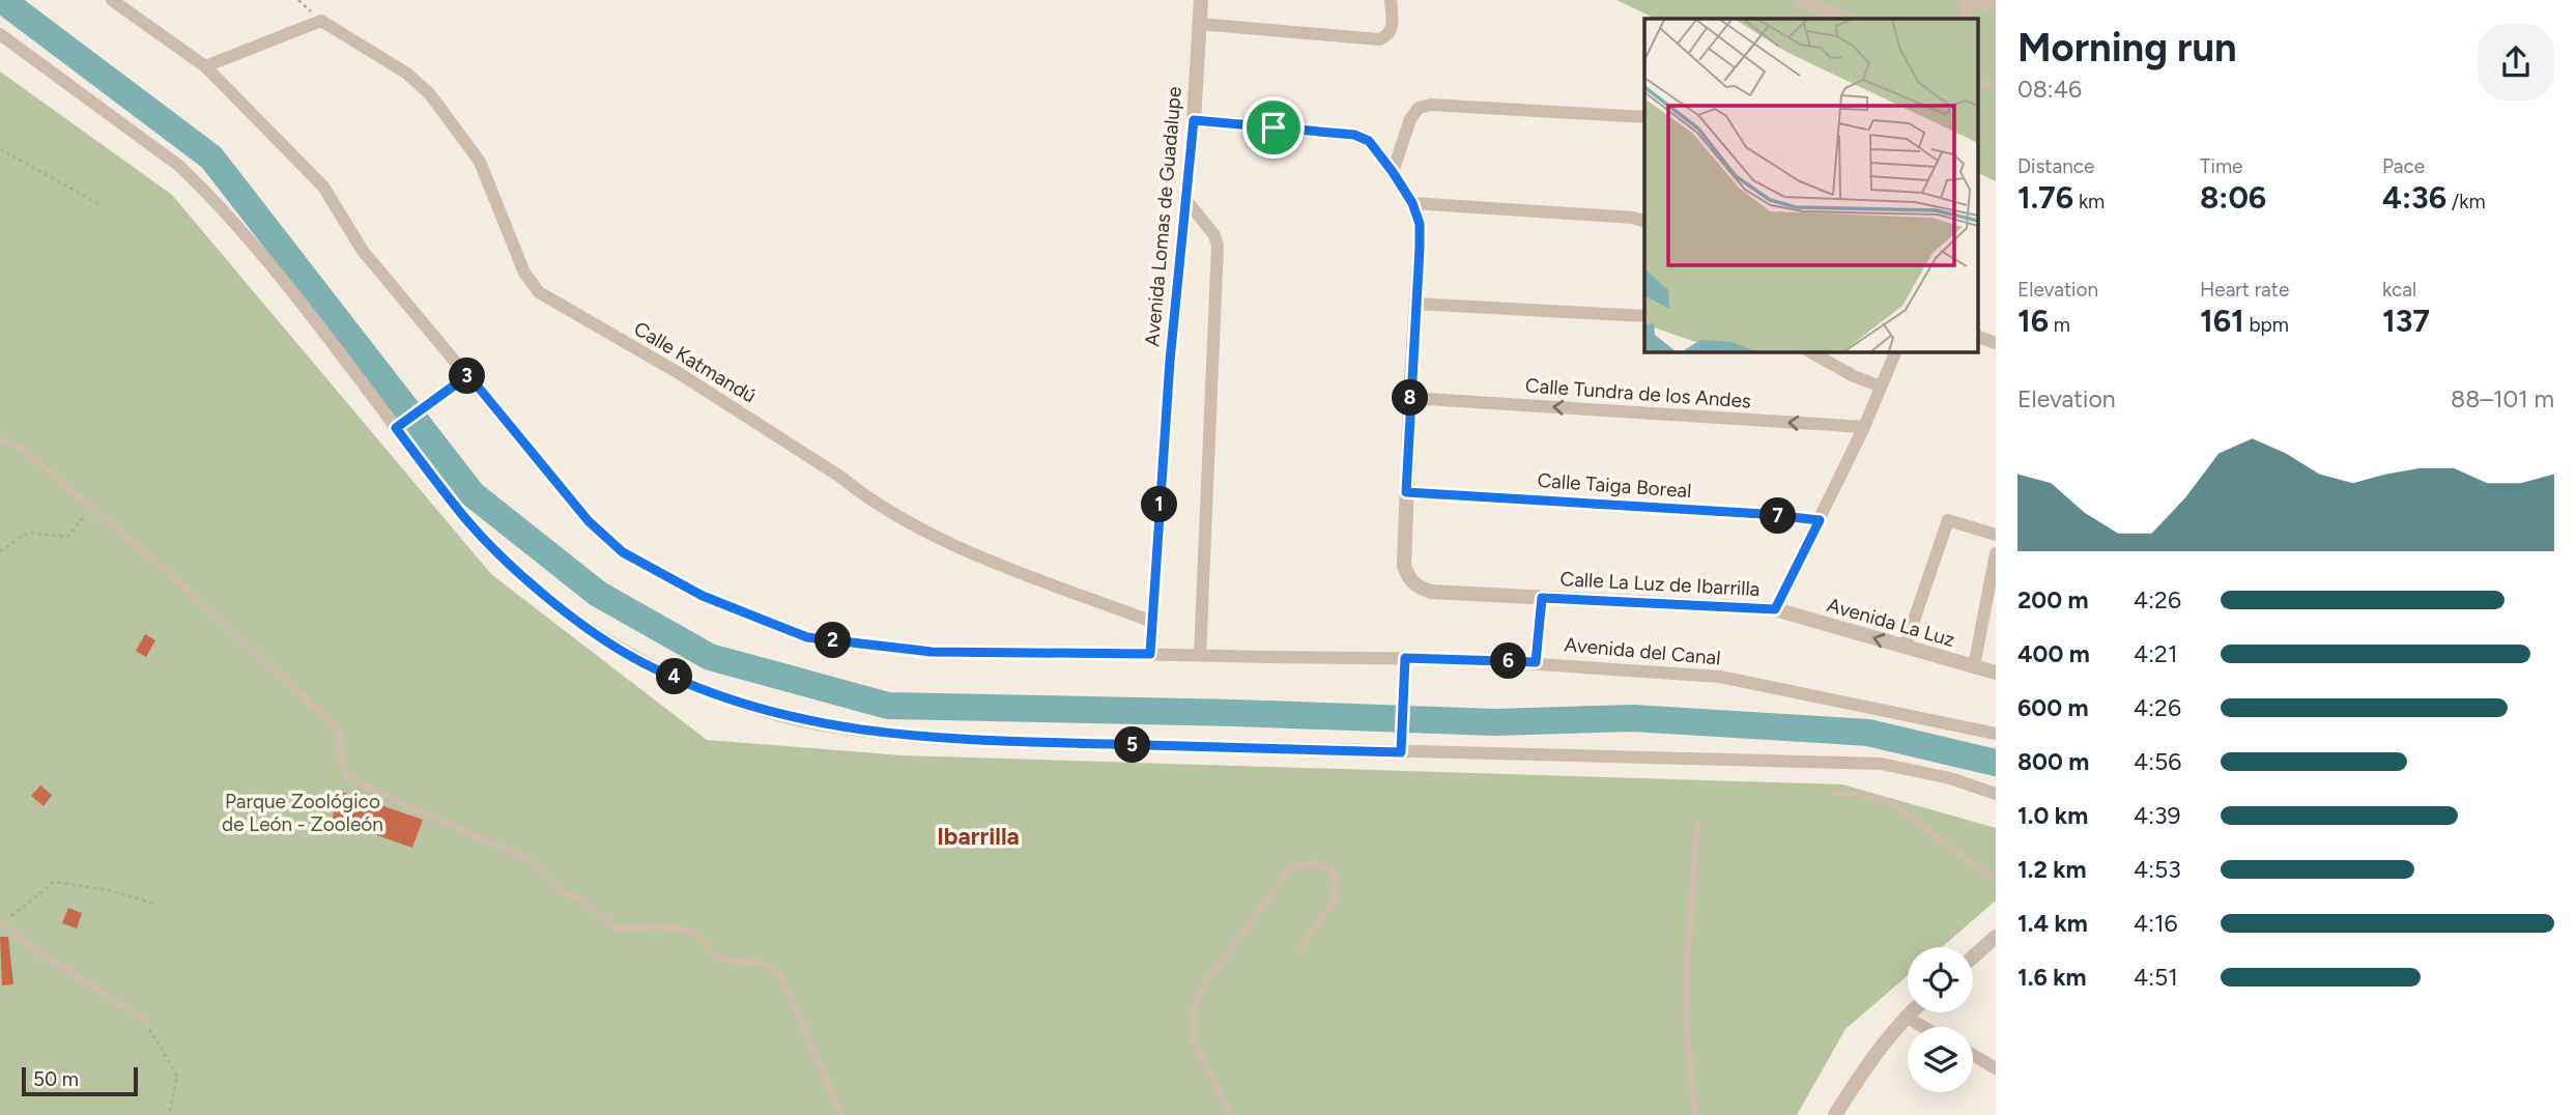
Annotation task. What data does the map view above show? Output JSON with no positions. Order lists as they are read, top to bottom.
{
  "streets": {
    "street": [
      "Avenida Lomas de Guadalupe",
      "Calle Katmandú",
      "Calle Tundra de los Andes",
      "Calle Taiga Boreal",
      "Calle La Luz de Ibarrilla",
      "Avenida La Luz",
      "Avenida del Canal"
    ]
  },
  "crossings": [
    ["Avenida Lomas de Guadalupe", "Calle Katmandú"],
    ["Avenida Lomas de Guadalupe", "Avenida del Canal"],
    ["Calle Katmandú", "Avenida del Canal"],
    ["Calle Tundra de los Andes", "Calle La Luz de Ibarrilla"],
    ["Calle Taiga Boreal", "Calle La Luz de Ibarrilla"],
    ["Calle La Luz de Ibarrilla", "Avenida La Luz"],
    ["Calle La Luz de Ibarrilla", "Avenida del Canal"]
  ],
  "one_way": ["Avenida La Luz"],
  "districts": ["Ibarrilla"],
  "parks": ["Parque Zoológico de León - Zooleón"],
  "scale_bar": "50 m",
  "page": {
    "heading": ["Morning run", "08:46"],
    "stats": [
      ["Distance", "1.76 km"],
      ["Time", "8:06"],
      ["Pace", "4:36 /km"],
      ["Elevation", "16 m"],
      ["Heart rate", "161 bpm"],
      ["kcal", "137"]
    ],
    "pins": [
      "3",
      "8",
      "1",
      "7",
      "2",
      "6",
      "4",
      "5"
    ],
    "chart": ["Elevation", "88–101 m"],
    "list": [
      {
        "name": "200 m",
        "note": "4:26"
      },
      {
        "name": "400 m",
        "note": "4:21"
      },
      {
        "name": "600 m",
        "note": "4:26"
      },
      {
        "name": "800 m",
        "note": "4:56"
      },
      {
        "name": "1.0 km",
        "note": "4:39"
      },
      {
        "name": "1.2 km",
        "note": "4:53"
      },
      {
        "name": "1.4 km",
        "note": "4:16"
      },
      {
        "name": "1.6 km",
        "note": "4:51"
      }
    ],
    "scale": "50 m"
  }
}
